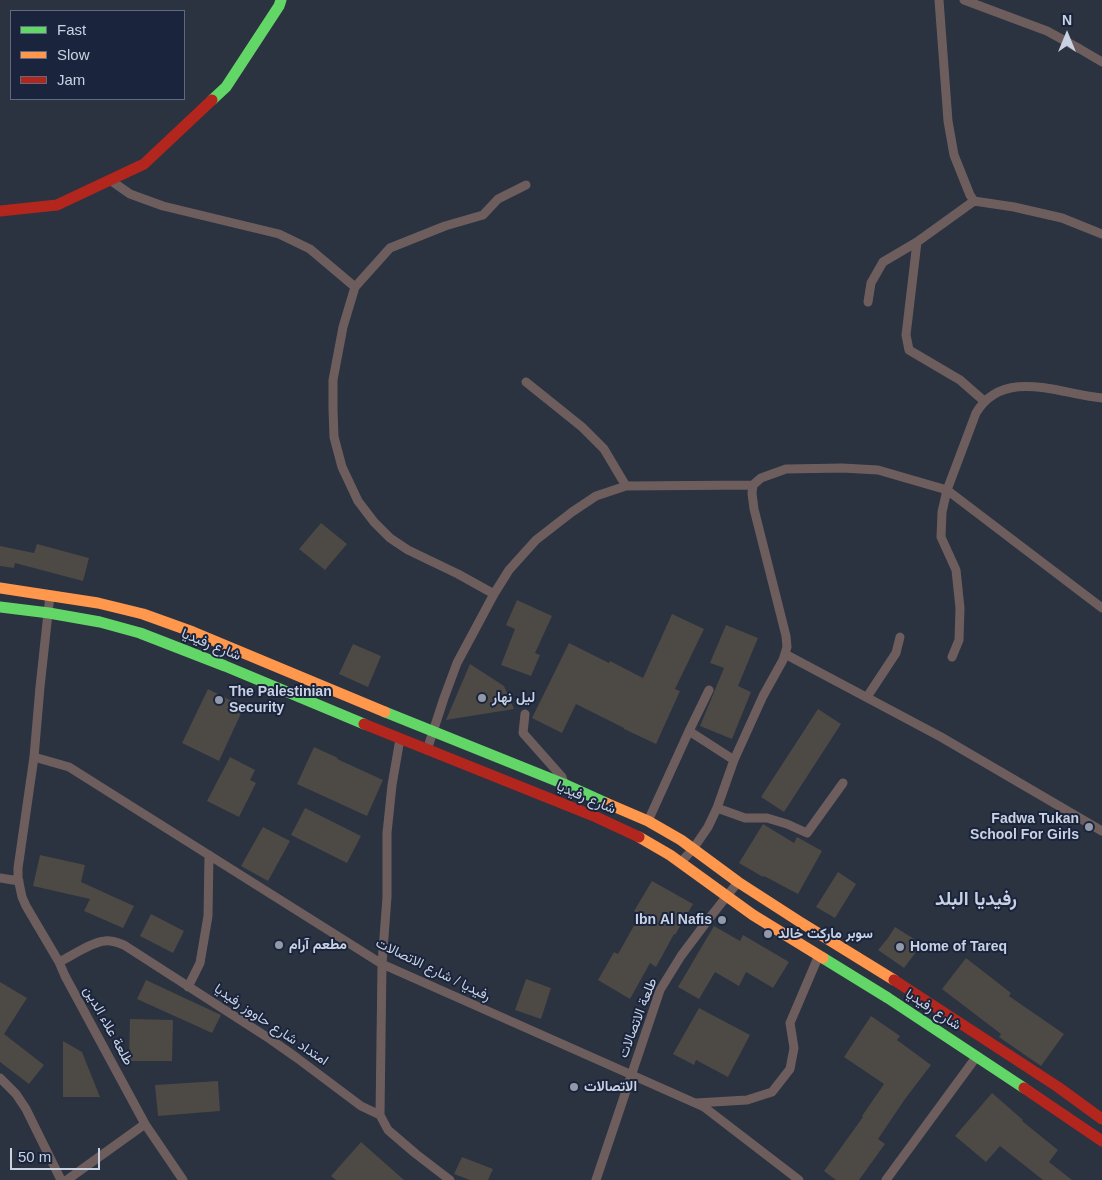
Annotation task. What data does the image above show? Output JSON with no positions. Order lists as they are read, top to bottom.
{
  "streets": {
    "main road": ["شارع رفيديا"],
    "street": [
      "رفيديا / شارع الاتصالات",
      "طلعة الاتصالات",
      "امتداد شارع حاووز رفيديا",
      "طلعة علاء الدين"
    ]
  },
  "crossings": [
    ["شارع رفيديا", "طلعة الاتصالات"],
    ["شارع رفيديا", "طلعة علاء الدين"],
    ["رفيديا / شارع الاتصالات", "طلعة الاتصالات"],
    ["رفيديا / شارع الاتصالات", "طلعة علاء الدين"],
    ["امتداد شارع حاووز رفيديا", "طلعة علاء الدين"]
  ],
  "districts": ["رفيديا البلد"],
  "places": [
    "ليل نهار",
    "The Palestinian Security",
    "Fadwa Tukan School For Girls",
    "Ibn Al Nafis",
    "سوبر مارکت خالد",
    "مطعم آرام",
    "Home of Tareq",
    "الاتصالات"
  ],
  "legend": ["Fast", "Slow", "Jam"],
  "scale_bar": "50 m",
  "north": "top"
}
